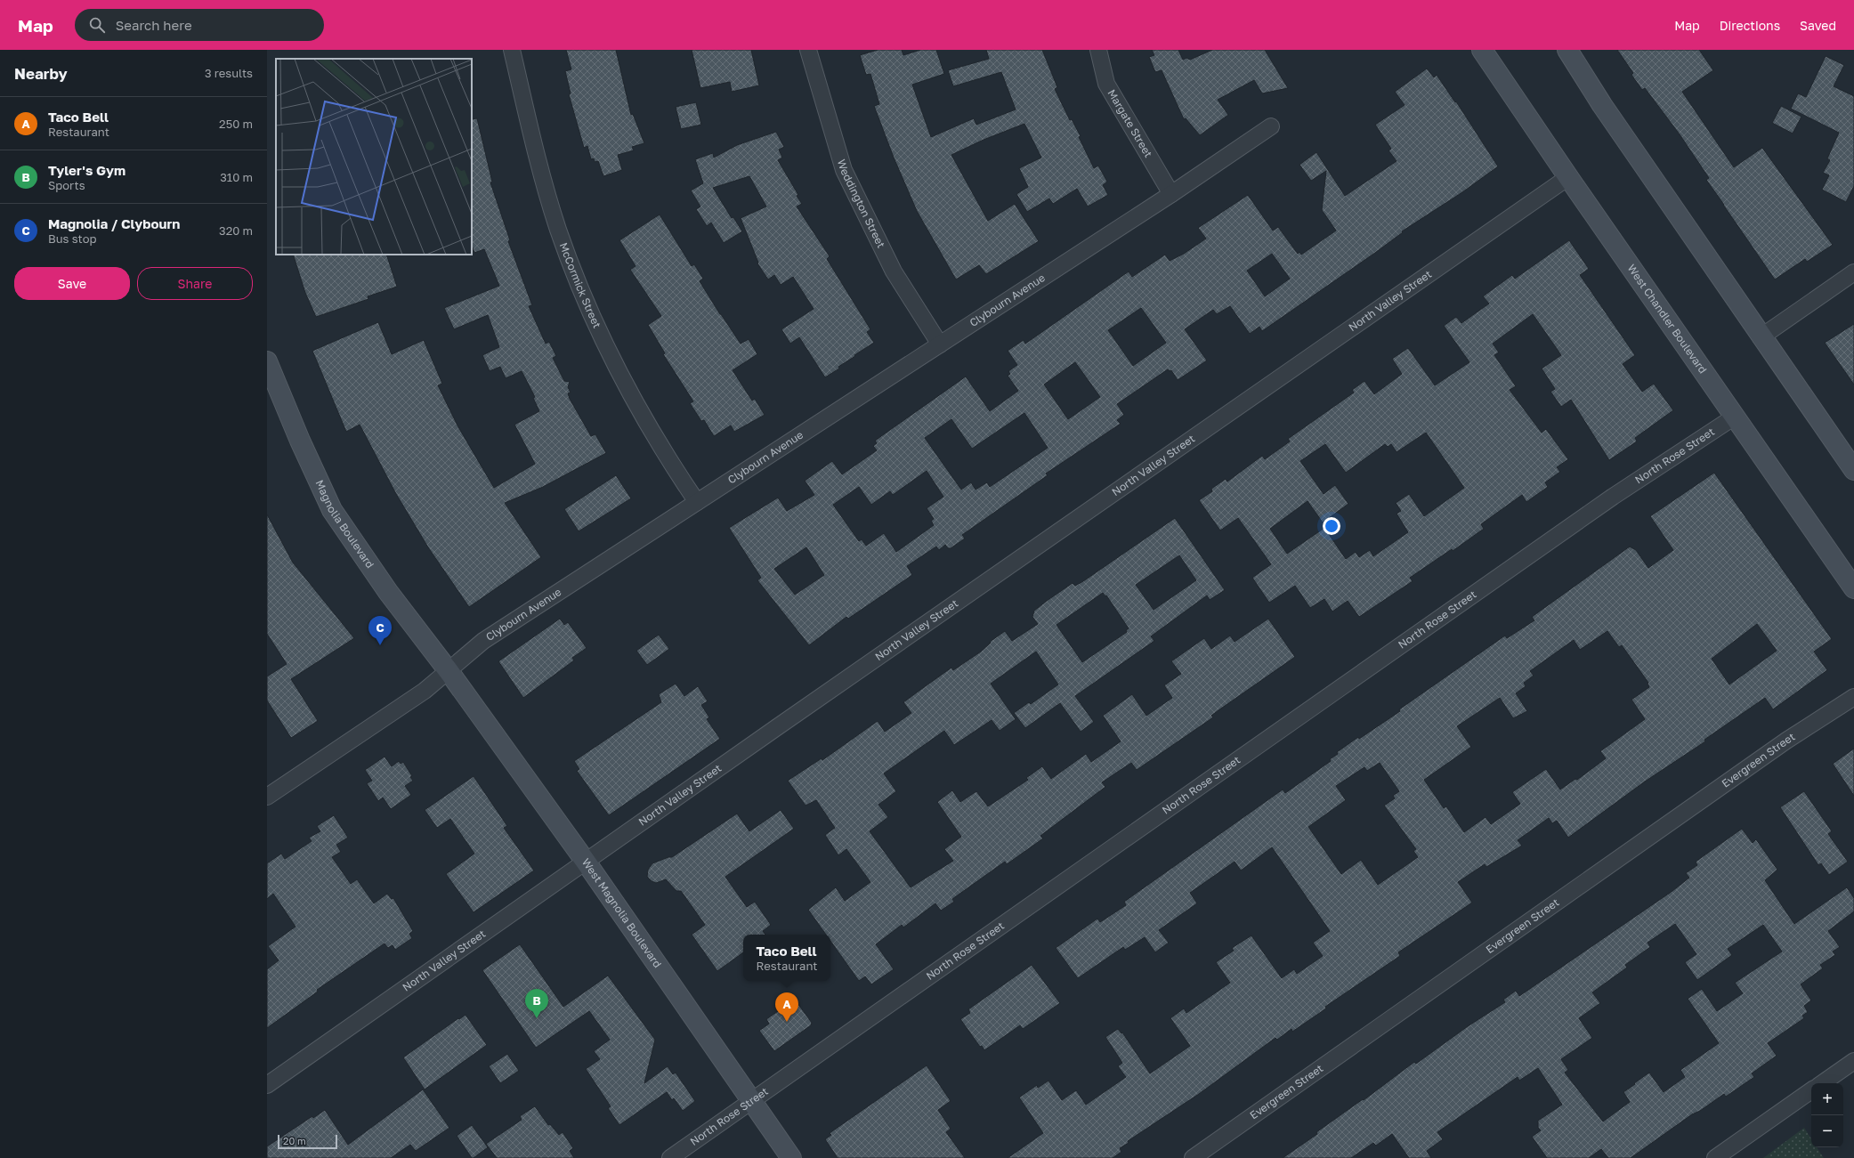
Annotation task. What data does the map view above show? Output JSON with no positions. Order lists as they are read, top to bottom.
{
  "streets": {
    "main road": ["West Chandler Boulevard", "Magnolia Boulevard", "West Magnolia Boulevard"],
    "street": [
      "Margate Street",
      "Weddington Street",
      "McCormick Street",
      "Clybourn Avenue",
      "North Valley Street",
      "North Rose Street",
      "Evergreen Street"
    ]
  },
  "crossings": [
    ["Margate Street", "Clybourn Avenue"],
    ["Weddington Street", "Clybourn Avenue"],
    ["McCormick Street", "Clybourn Avenue"],
    ["Clybourn Avenue", "Magnolia Boulevard"],
    ["Clybourn Avenue", "West Magnolia Boulevard"],
    ["North Valley Street", "West Chandler Boulevard"],
    ["North Valley Street", "West Magnolia Boulevard"],
    ["West Chandler Boulevard", "North Rose Street"],
    ["North Rose Street", "West Magnolia Boulevard"],
    ["Magnolia Boulevard", "West Magnolia Boulevard"]
  ],
  "scale_bar": "20 m",
  "page": {
    "header": "Map",
    "search": "Search here",
    "nav": ["Map", "Directions", "Saved"],
    "heading": ["Nearby", "3 results"],
    "list": [
      {
        "mark": "A",
        "name": "Taco Bell",
        "note": "Restaurant",
        "value": "250 m"
      },
      {
        "mark": "B",
        "name": "Tyler's Gym",
        "note": "Sports",
        "value": "310 m"
      },
      {
        "mark": "C",
        "name": "Magnolia / Clybourn",
        "note": "Bus stop",
        "value": "320 m"
      }
    ],
    "buttons": ["Save", "Share"],
    "pins": ["C", "B", "A"],
    "popup": ["Taco Bell", "Restaurant"],
    "map_buttons": ["+", "−"],
    "scale": "20 m"
  }
}
